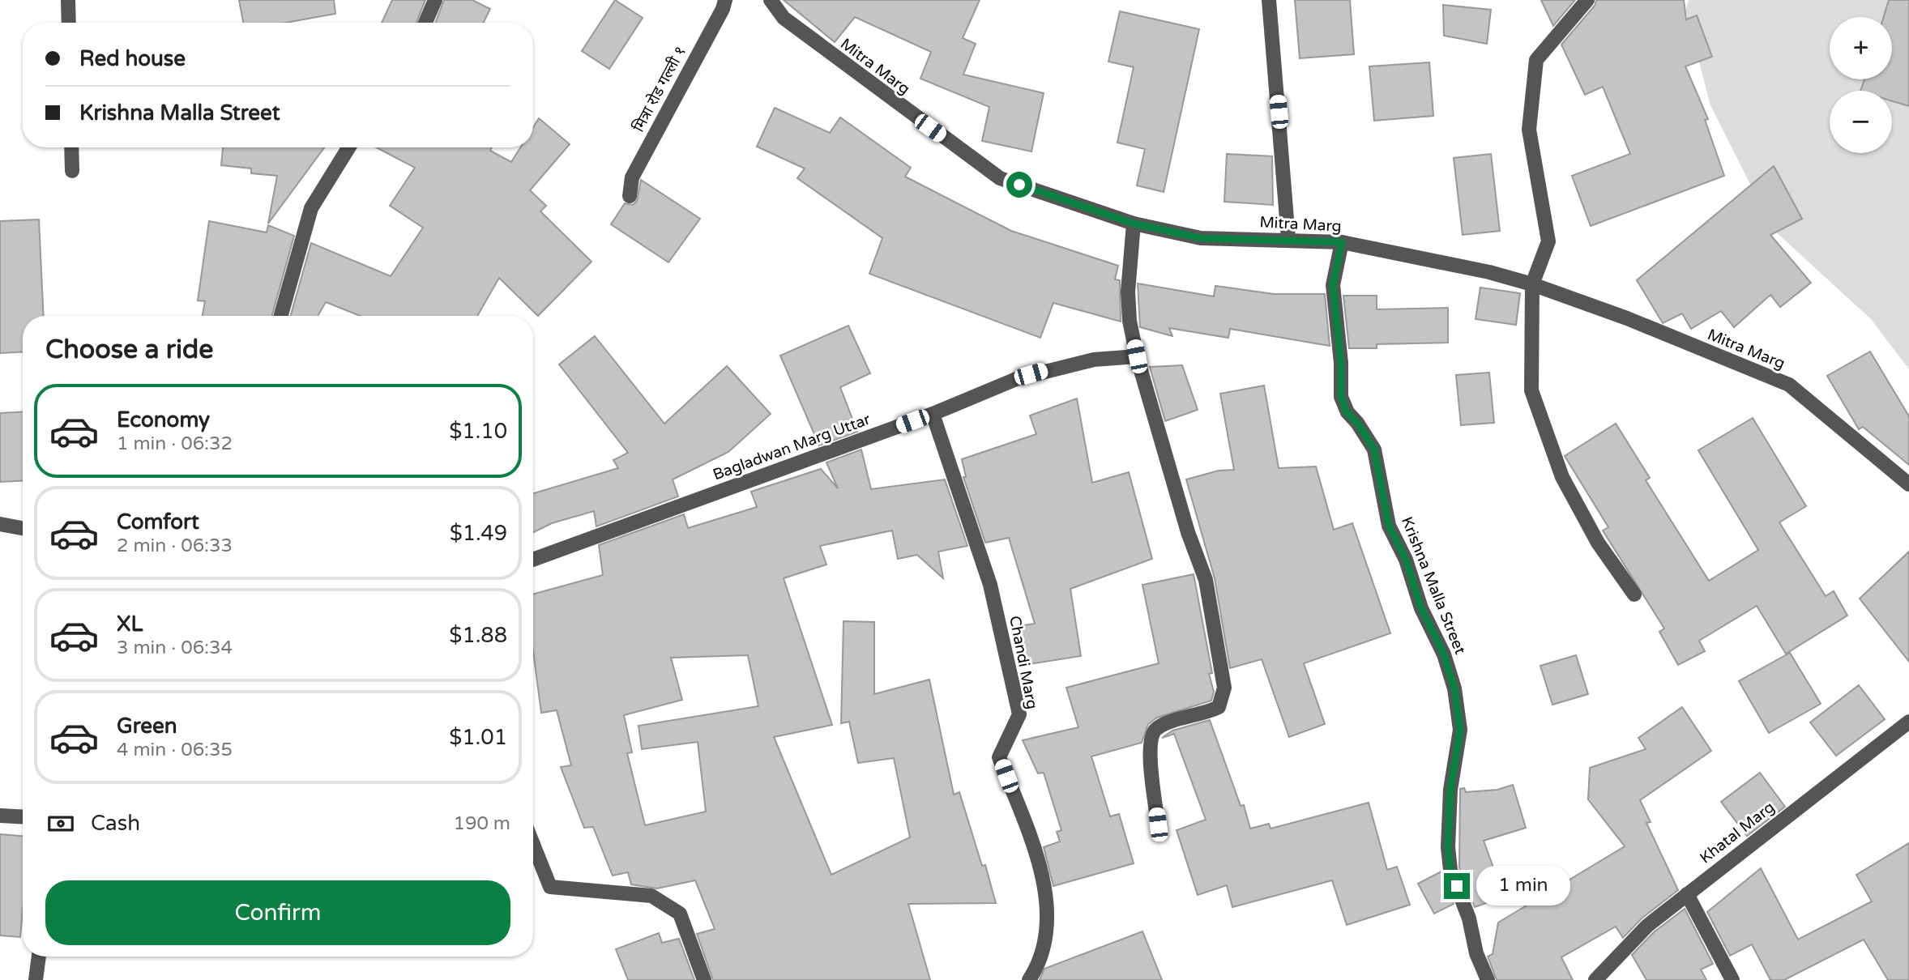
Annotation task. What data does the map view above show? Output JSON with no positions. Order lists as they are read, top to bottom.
{
  "streets": {
    "street": [
      "Mitra Marg",
      "मित्रा रोड गल्ली १",
      "Bagladwan Marg Uttar",
      "Krishna Malla Street",
      "Chandi Marg",
      "Khatal Marg"
    ]
  },
  "crossings": [
    ["Mitra Marg", "Krishna Malla Street"],
    ["Bagladwan Marg Uttar", "Chandi Marg"]
  ],
  "page": {
    "map_buttons": ["+", "−"],
    "banner": ["Red house", "Krishna Malla Street"],
    "heading": "Choose a ride",
    "list": [
      {
        "name": "Economy",
        "note": "1 min · 06:32",
        "value": "$1.10"
      },
      {
        "name": "Comfort",
        "note": "2 min · 06:33",
        "value": "$1.49"
      },
      {
        "name": "XL",
        "note": "3 min · 06:34",
        "value": "$1.88"
      },
      {
        "name": "Green",
        "note": "4 min · 06:35",
        "value": "$1.01"
      }
    ],
    "pay": ["Cash", "190 m"],
    "bubble": "1 min",
    "buttons": "Confirm"
  }
}
